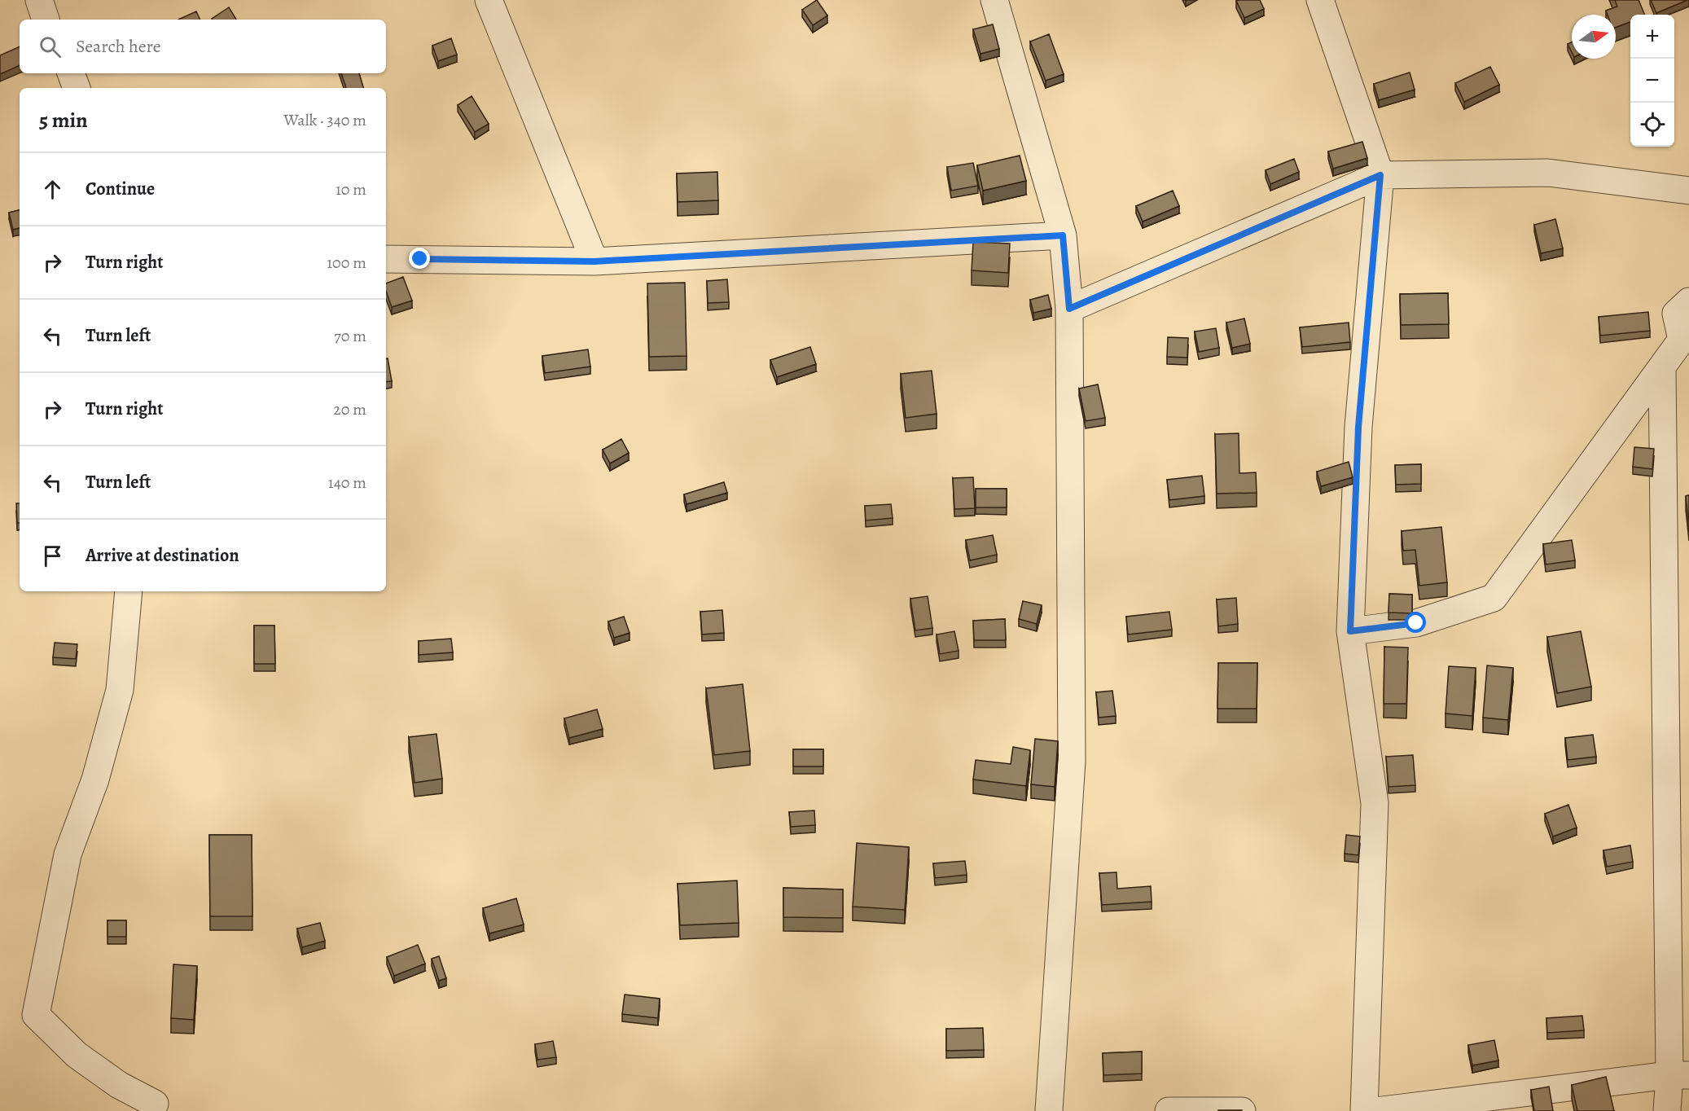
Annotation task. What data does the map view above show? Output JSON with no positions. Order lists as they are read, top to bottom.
{
  "north": "right",
  "page": {
    "map_buttons": ["+", "−"],
    "search": "Search here",
    "heading": ["5 min", "Walk · 340 m"],
    "list": [
      ["Continue", "10 m"],
      ["Turn right", "100 m"],
      ["Turn left", "70 m"],
      ["Turn right", "20 m"],
      ["Turn left", "140 m"],
      "Arrive at destination"
    ]
  }
}
